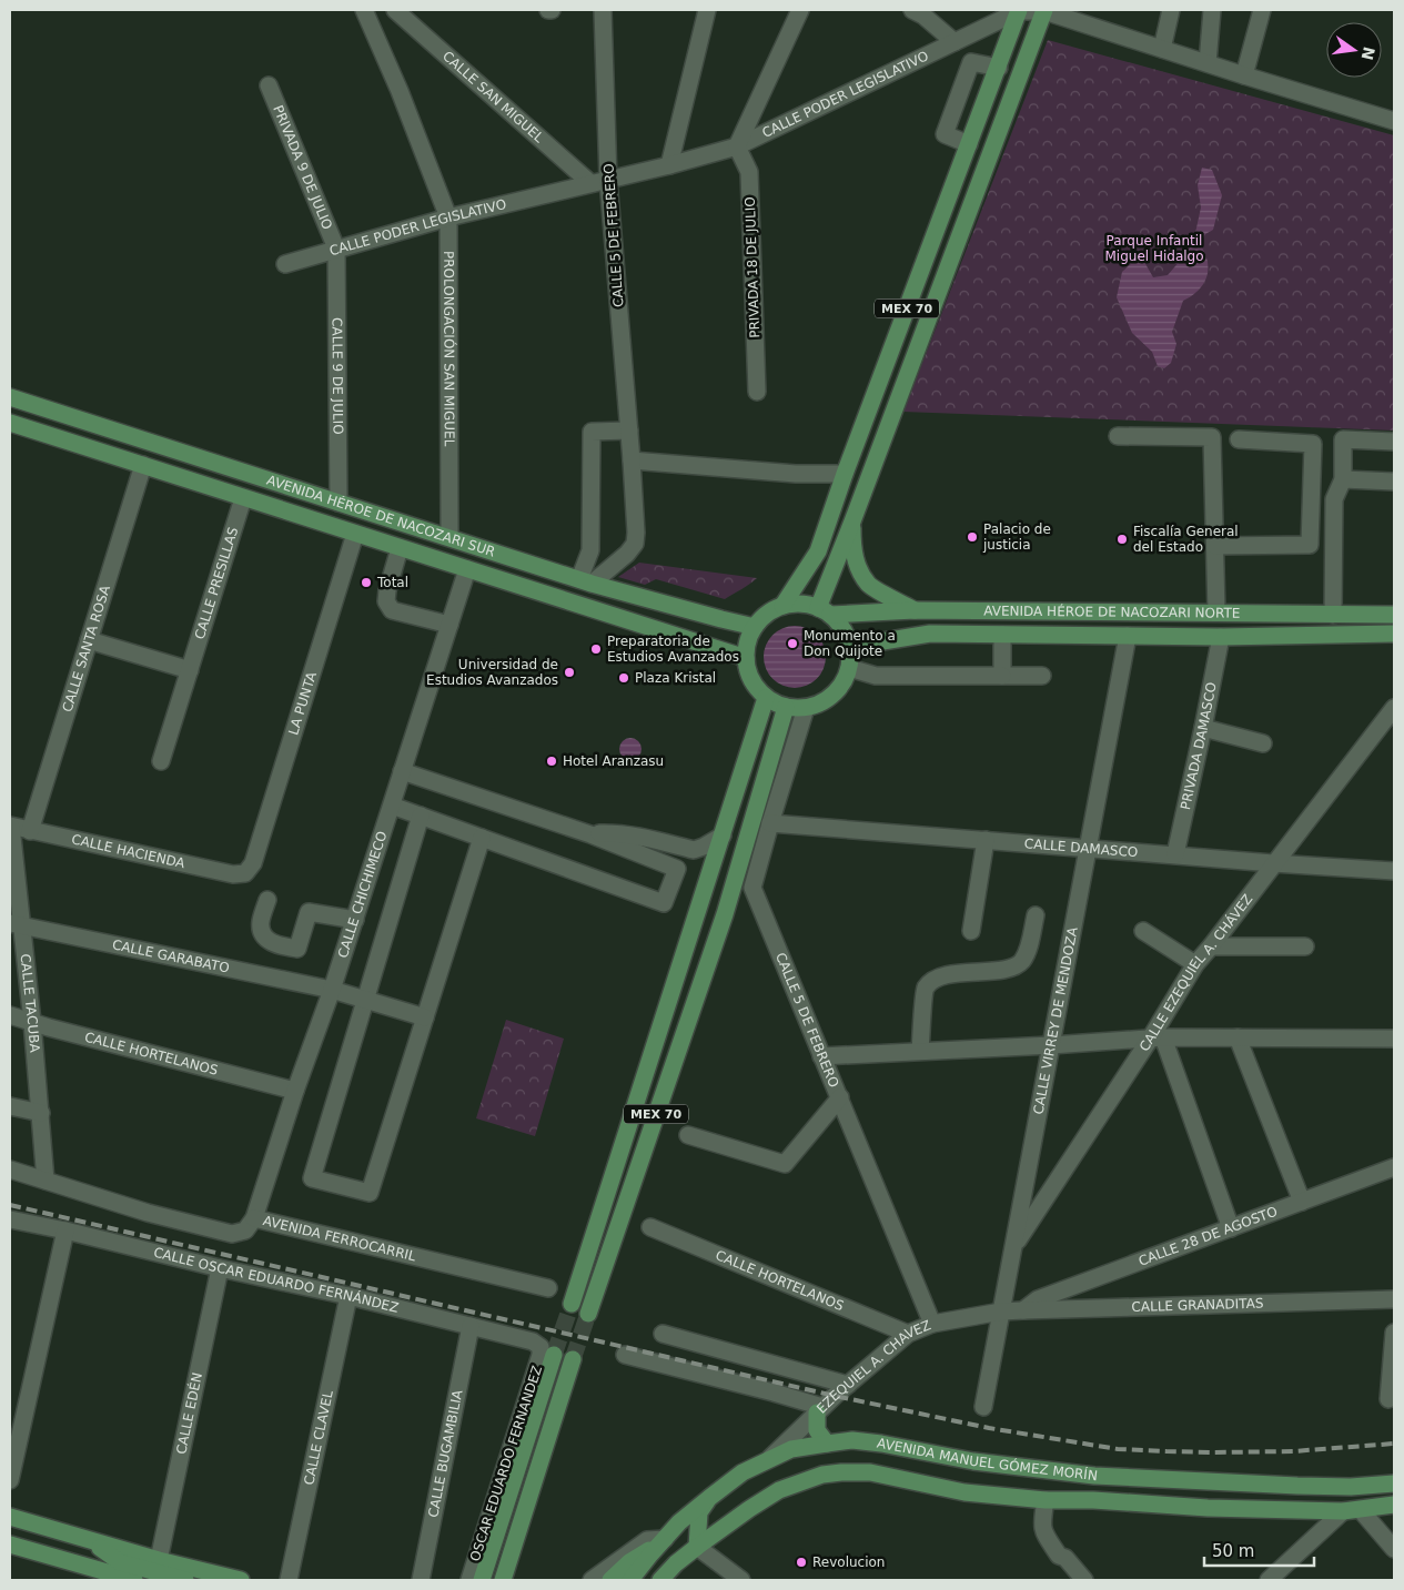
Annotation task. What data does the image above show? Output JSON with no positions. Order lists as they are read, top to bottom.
{
  "streets": {
    "main road": [
      "MEX 70",
      "AVENIDA HÉROE DE NACOZARI SUR",
      "AVENIDA HÉROE DE NACOZARI NORTE",
      "AVENIDA MANUEL GÓMEZ MORÍN"
    ],
    "street": [
      "CALLE PODER LEGISLATIVO",
      "CALLE SAN MIGUEL",
      "PRIVADA 9 DE JULIO",
      "CALLE 5 DE FEBRERO",
      "PRIVADA 18 DE JULIO",
      "PROLONGACIÓN SAN MIGUEL",
      "CALLE 9 DE JULIO",
      "CALLE PRESILLAS",
      "CALLE SANTA ROSA",
      "LA PUNTA",
      "PRIVADA DAMASCO",
      "CALLE DAMASCO",
      "CALLE HACIENDA",
      "CALLE CHICHIMECO",
      "CALLE GARABATO",
      "CALLE EZEQUIEL A. CHÁVEZ",
      "CALLE TACUBA",
      "CALLE VIRREY DE MENDOZA",
      "CALLE HORTELANOS",
      "CALLE 28 DE AGOSTO",
      "AVENIDA FERROCARRIL",
      "CALLE OSCAR EDUARDO FERNÁNDEZ",
      "CALLE GRANADITAS",
      "EZEQUIEL A. CHAVEZ",
      "CALLE EDÉN",
      "CALLE CLAVEL",
      "CALLE BUGAMBILIA",
      "OSCAR EDUARDO FERNANDEZ"
    ]
  },
  "crossings": [
    ["CALLE PODER LEGISLATIVO", "CALLE SAN MIGUEL"],
    ["CALLE PODER LEGISLATIVO", "PRIVADA 9 DE JULIO"],
    ["CALLE PODER LEGISLATIVO", "CALLE 5 DE FEBRERO"],
    ["CALLE PODER LEGISLATIVO", "PRIVADA 18 DE JULIO"],
    ["CALLE PODER LEGISLATIVO", "MEX 70"],
    ["CALLE PODER LEGISLATIVO", "PROLONGACIÓN SAN MIGUEL"],
    ["CALLE PODER LEGISLATIVO", "CALLE 9 DE JULIO"],
    ["PRIVADA 9 DE JULIO", "CALLE 9 DE JULIO"],
    ["CALLE 5 DE FEBRERO", "MEX 70"],
    ["CALLE 5 DE FEBRERO", "AVENIDA HÉROE DE NACOZARI SUR"],
    ["CALLE 5 DE FEBRERO", "AVENIDA HÉROE DE NACOZARI NORTE"],
    ["CALLE 5 DE FEBRERO", "CALLE DAMASCO"],
    ["CALLE 5 DE FEBRERO", "EZEQUIEL A. CHAVEZ"],
    ["MEX 70", "AVENIDA HÉROE DE NACOZARI SUR"],
    ["MEX 70", "AVENIDA HÉROE DE NACOZARI NORTE"],
    ["PROLONGACIÓN SAN MIGUEL", "AVENIDA HÉROE DE NACOZARI SUR"],
    ["CALLE 9 DE JULIO", "AVENIDA HÉROE DE NACOZARI SUR"],
    ["AVENIDA HÉROE DE NACOZARI SUR", "CALLE PRESILLAS"],
    ["AVENIDA HÉROE DE NACOZARI SUR", "AVENIDA HÉROE DE NACOZARI NORTE"],
    ["AVENIDA HÉROE DE NACOZARI SUR", "CALLE SANTA ROSA"],
    ["AVENIDA HÉROE DE NACOZARI SUR", "LA PUNTA"],
    ["AVENIDA HÉROE DE NACOZARI SUR", "CALLE CHICHIMECO"],
    ["AVENIDA HÉROE DE NACOZARI NORTE", "PRIVADA DAMASCO"],
    ["AVENIDA HÉROE DE NACOZARI NORTE", "CALLE VIRREY DE MENDOZA"],
    ["CALLE SANTA ROSA", "CALLE HACIENDA"],
    ["LA PUNTA", "CALLE HACIENDA"],
    ["PRIVADA DAMASCO", "CALLE DAMASCO"],
    ["CALLE DAMASCO", "CALLE EZEQUIEL A. CHÁVEZ"],
    ["CALLE DAMASCO", "CALLE VIRREY DE MENDOZA"],
    ["CALLE HACIENDA", "CALLE TACUBA"],
    ["CALLE CHICHIMECO", "CALLE GARABATO"],
    ["CALLE CHICHIMECO", "CALLE HORTELANOS"],
    ["CALLE CHICHIMECO", "AVENIDA FERROCARRIL"],
    ["CALLE GARABATO", "CALLE TACUBA"],
    ["CALLE EZEQUIEL A. CHÁVEZ", "CALLE VIRREY DE MENDOZA"],
    ["CALLE TACUBA", "CALLE HORTELANOS"],
    ["CALLE TACUBA", "AVENIDA FERROCARRIL"],
    ["CALLE VIRREY DE MENDOZA", "CALLE GRANADITAS"],
    ["CALLE VIRREY DE MENDOZA", "EZEQUIEL A. CHAVEZ"],
    ["CALLE HORTELANOS", "EZEQUIEL A. CHAVEZ"],
    ["CALLE 28 DE AGOSTO", "CALLE GRANADITAS"],
    ["CALLE OSCAR EDUARDO FERNÁNDEZ", "CALLE EDÉN"],
    ["CALLE OSCAR EDUARDO FERNÁNDEZ", "CALLE CLAVEL"],
    ["CALLE OSCAR EDUARDO FERNÁNDEZ", "CALLE BUGAMBILIA"],
    ["CALLE OSCAR EDUARDO FERNÁNDEZ", "OSCAR EDUARDO FERNANDEZ"],
    ["CALLE GRANADITAS", "EZEQUIEL A. CHAVEZ"],
    ["EZEQUIEL A. CHAVEZ", "AVENIDA MANUEL GÓMEZ MORÍN"]
  ],
  "parks": ["Parque Infantil Miguel Hidalgo"],
  "places": [
    "Palacio de justicia",
    "Fiscalía General del Estado",
    "Total",
    "Monumento a Don Quijote",
    "Preparatoria de Estudios Avanzados",
    "Universidad de Estudios Avanzados",
    "Plaza Kristal",
    "Hotel Aranzasu",
    "Revolucion"
  ],
  "scale_bar": "50 m",
  "north": "right"
}
